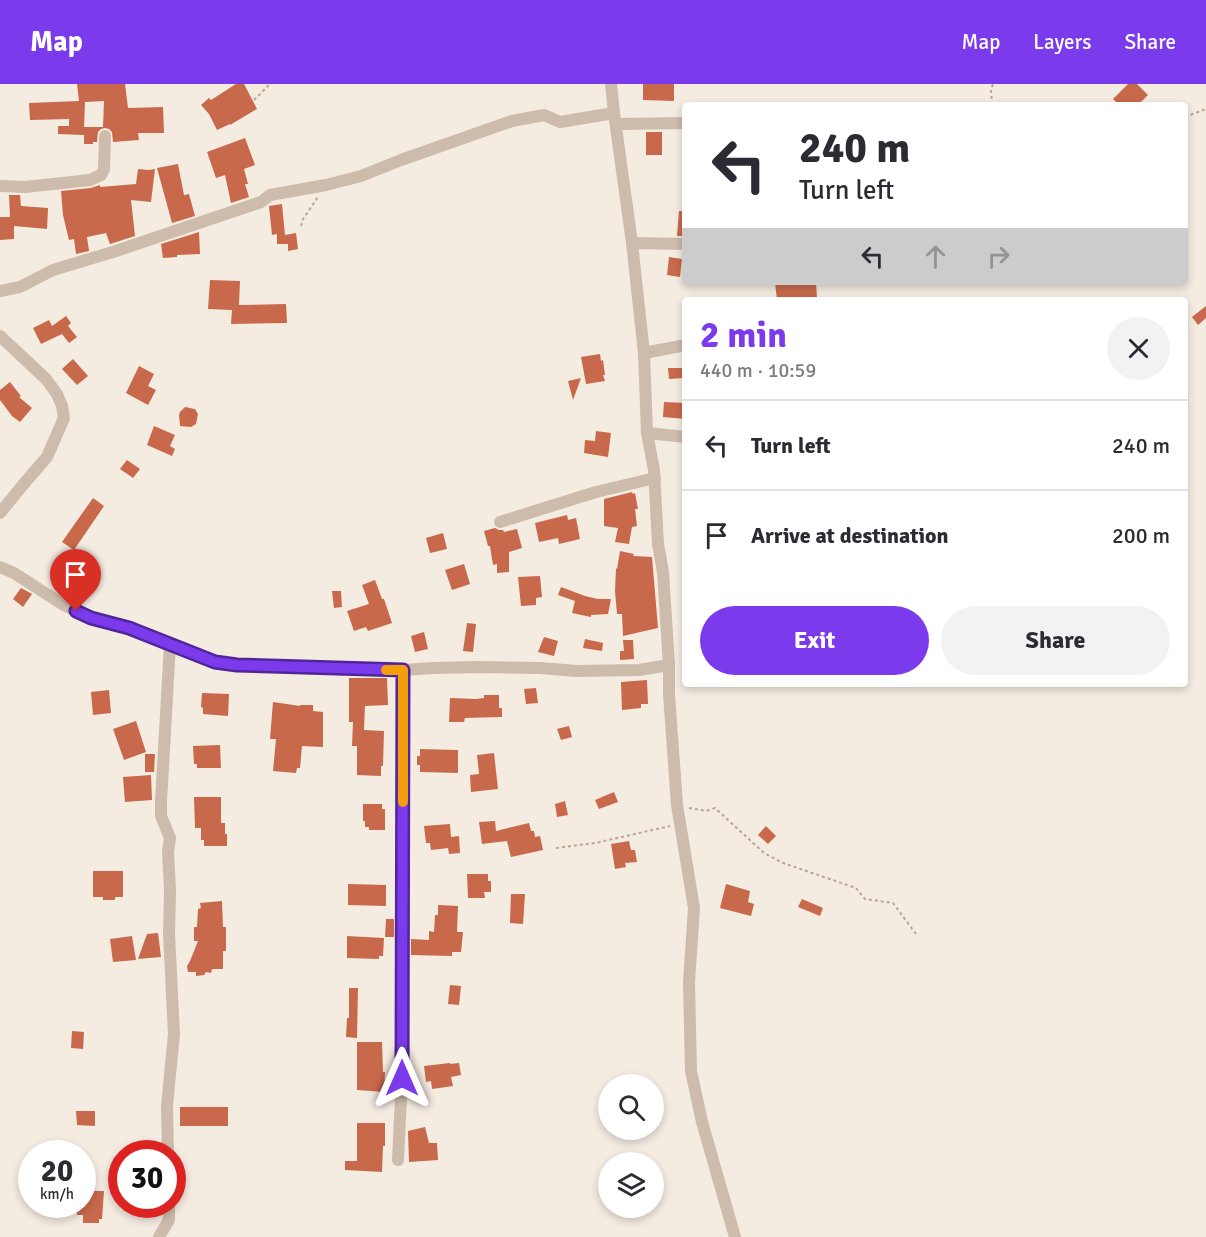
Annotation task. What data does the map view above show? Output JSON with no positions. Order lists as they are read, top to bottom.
{
  "page": {
    "header": "Map",
    "nav": ["Map", "Layers", "Share"],
    "turn": ["240 m", "Turn left"],
    "heading": ["2 min", "440 m · 10:59"],
    "list": [
      {
        "name": "Turn left",
        "value": "240 m"
      },
      {
        "name": "Arrive at destination",
        "value": "200 m"
      }
    ],
    "buttons": ["Exit", "Share"],
    "speed": "20 km/h",
    "limit": "30"
  }
}
